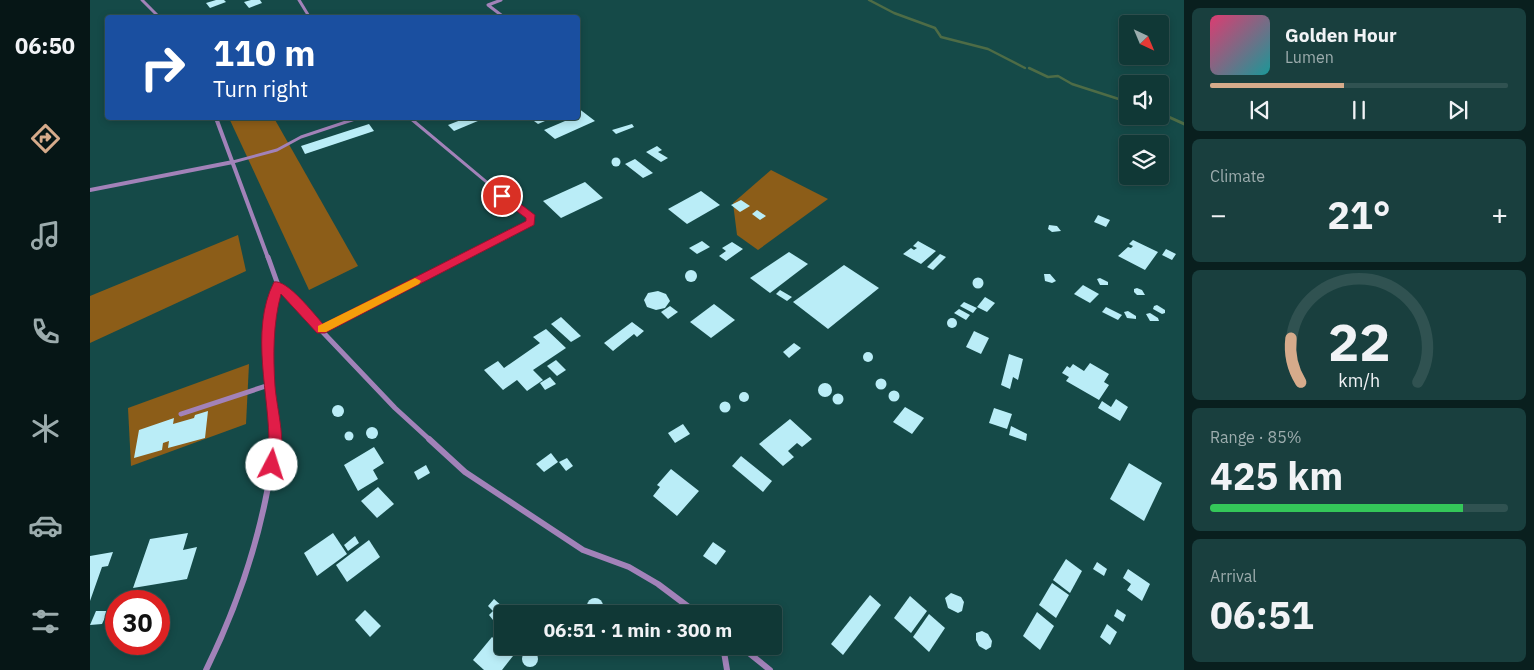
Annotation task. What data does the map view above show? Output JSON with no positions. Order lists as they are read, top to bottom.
{
  "north": "bottom right",
  "page": {
    "tabs": "06:50",
    "turn": ["110 m", "Turn right"],
    "song": ["Golden Hour", "Lumen"],
    "tile": [
      "Climate",
      ["Range · 85%", "425 km"],
      ["Arrival", "06:51"]
    ],
    "heat": ["−", "21°", "+"],
    "limit": "30",
    "trip": "06:51 · 1 min · 300 m",
    "gauge": ["22", "km/h"]
  }
}
